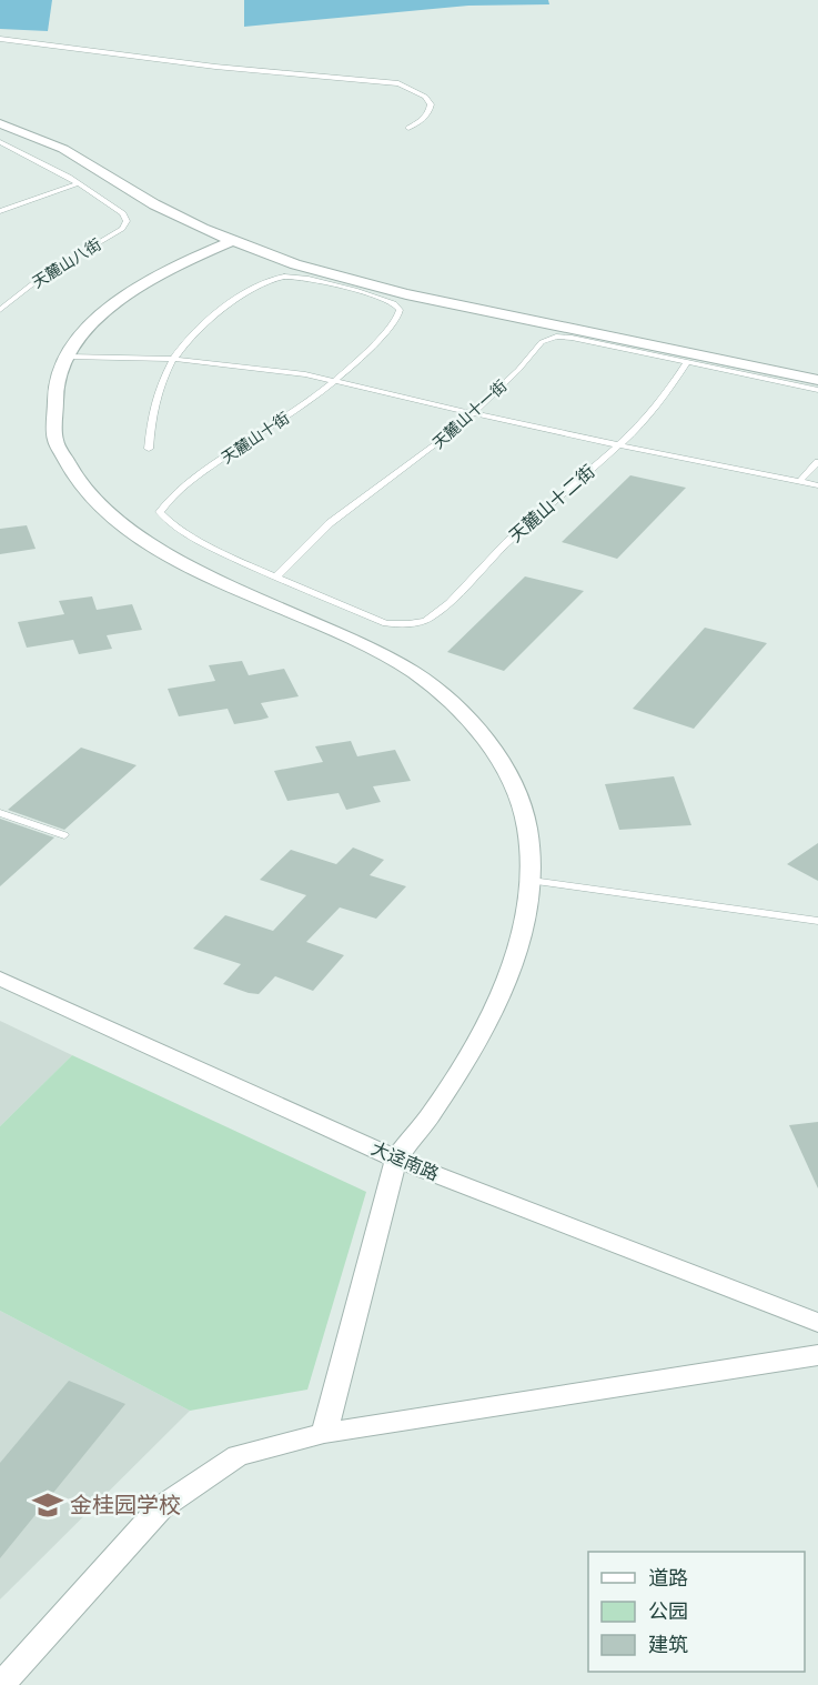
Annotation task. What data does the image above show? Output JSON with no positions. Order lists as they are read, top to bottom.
{
  "streets": {
    "street": ["大迳南路"],
    "lane": [
      "天麓山八街",
      "天麓山十一街",
      "天麓山十街",
      "天麓山十二街"
    ]
  },
  "crossings": [
    ["天麓山十一街", "天麓山十街"],
    ["天麓山十一街", "天麓山十二街"],
    ["天麓山十街", "天麓山十二街"]
  ],
  "places": {
    "school or university": ["金桂园学校"]
  },
  "legend": ["道路", "公园", "建筑"]
}
